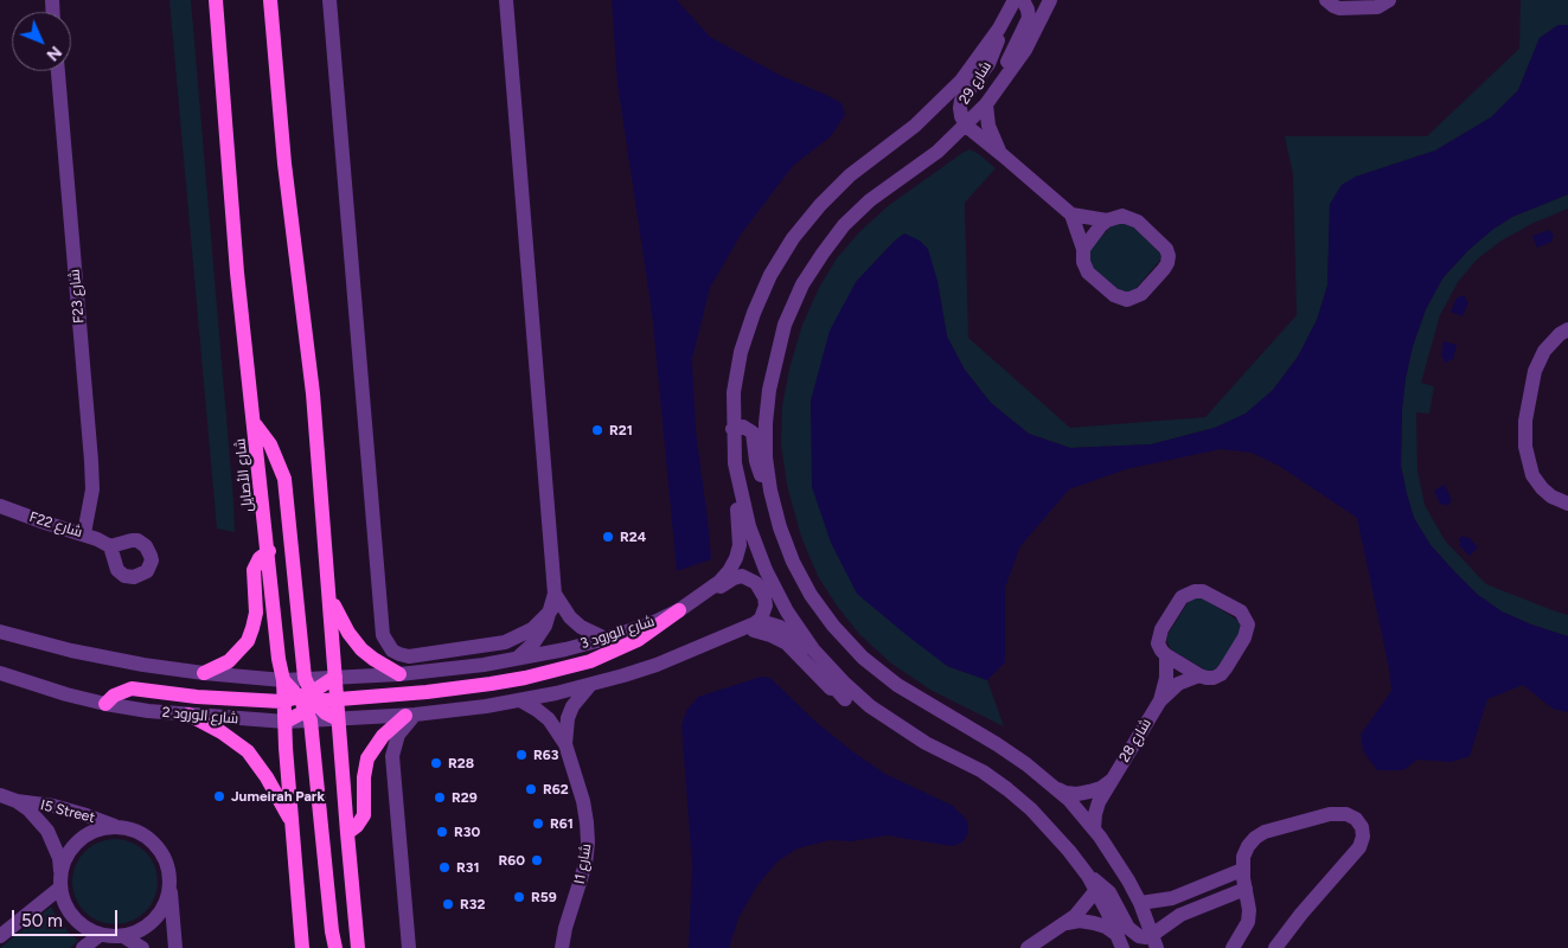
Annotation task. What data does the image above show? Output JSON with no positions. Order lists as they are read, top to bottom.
{
  "streets": {
    "main road": ["شارع الأصايل"],
    "street": [
      "شارع 29",
      "F23 شارع",
      "F22 شارع",
      "شارع الورود 3",
      "شارع الورود 2",
      "شارع 28",
      "I5 Street",
      "I1 شارع"
    ]
  },
  "crossings": [
    ["F23 شارع", "F22 شارع"],
    ["شارع الأصايل", "شارع الورود 2"]
  ],
  "places": [
    "R21",
    "R24",
    "R63",
    "R28",
    "R62",
    "Jumeirah Park",
    "R29",
    "R61",
    "R30",
    "R60",
    "R31",
    "R59",
    "R32"
  ],
  "scale_bar": "50 m",
  "north": "bottom right"
}
